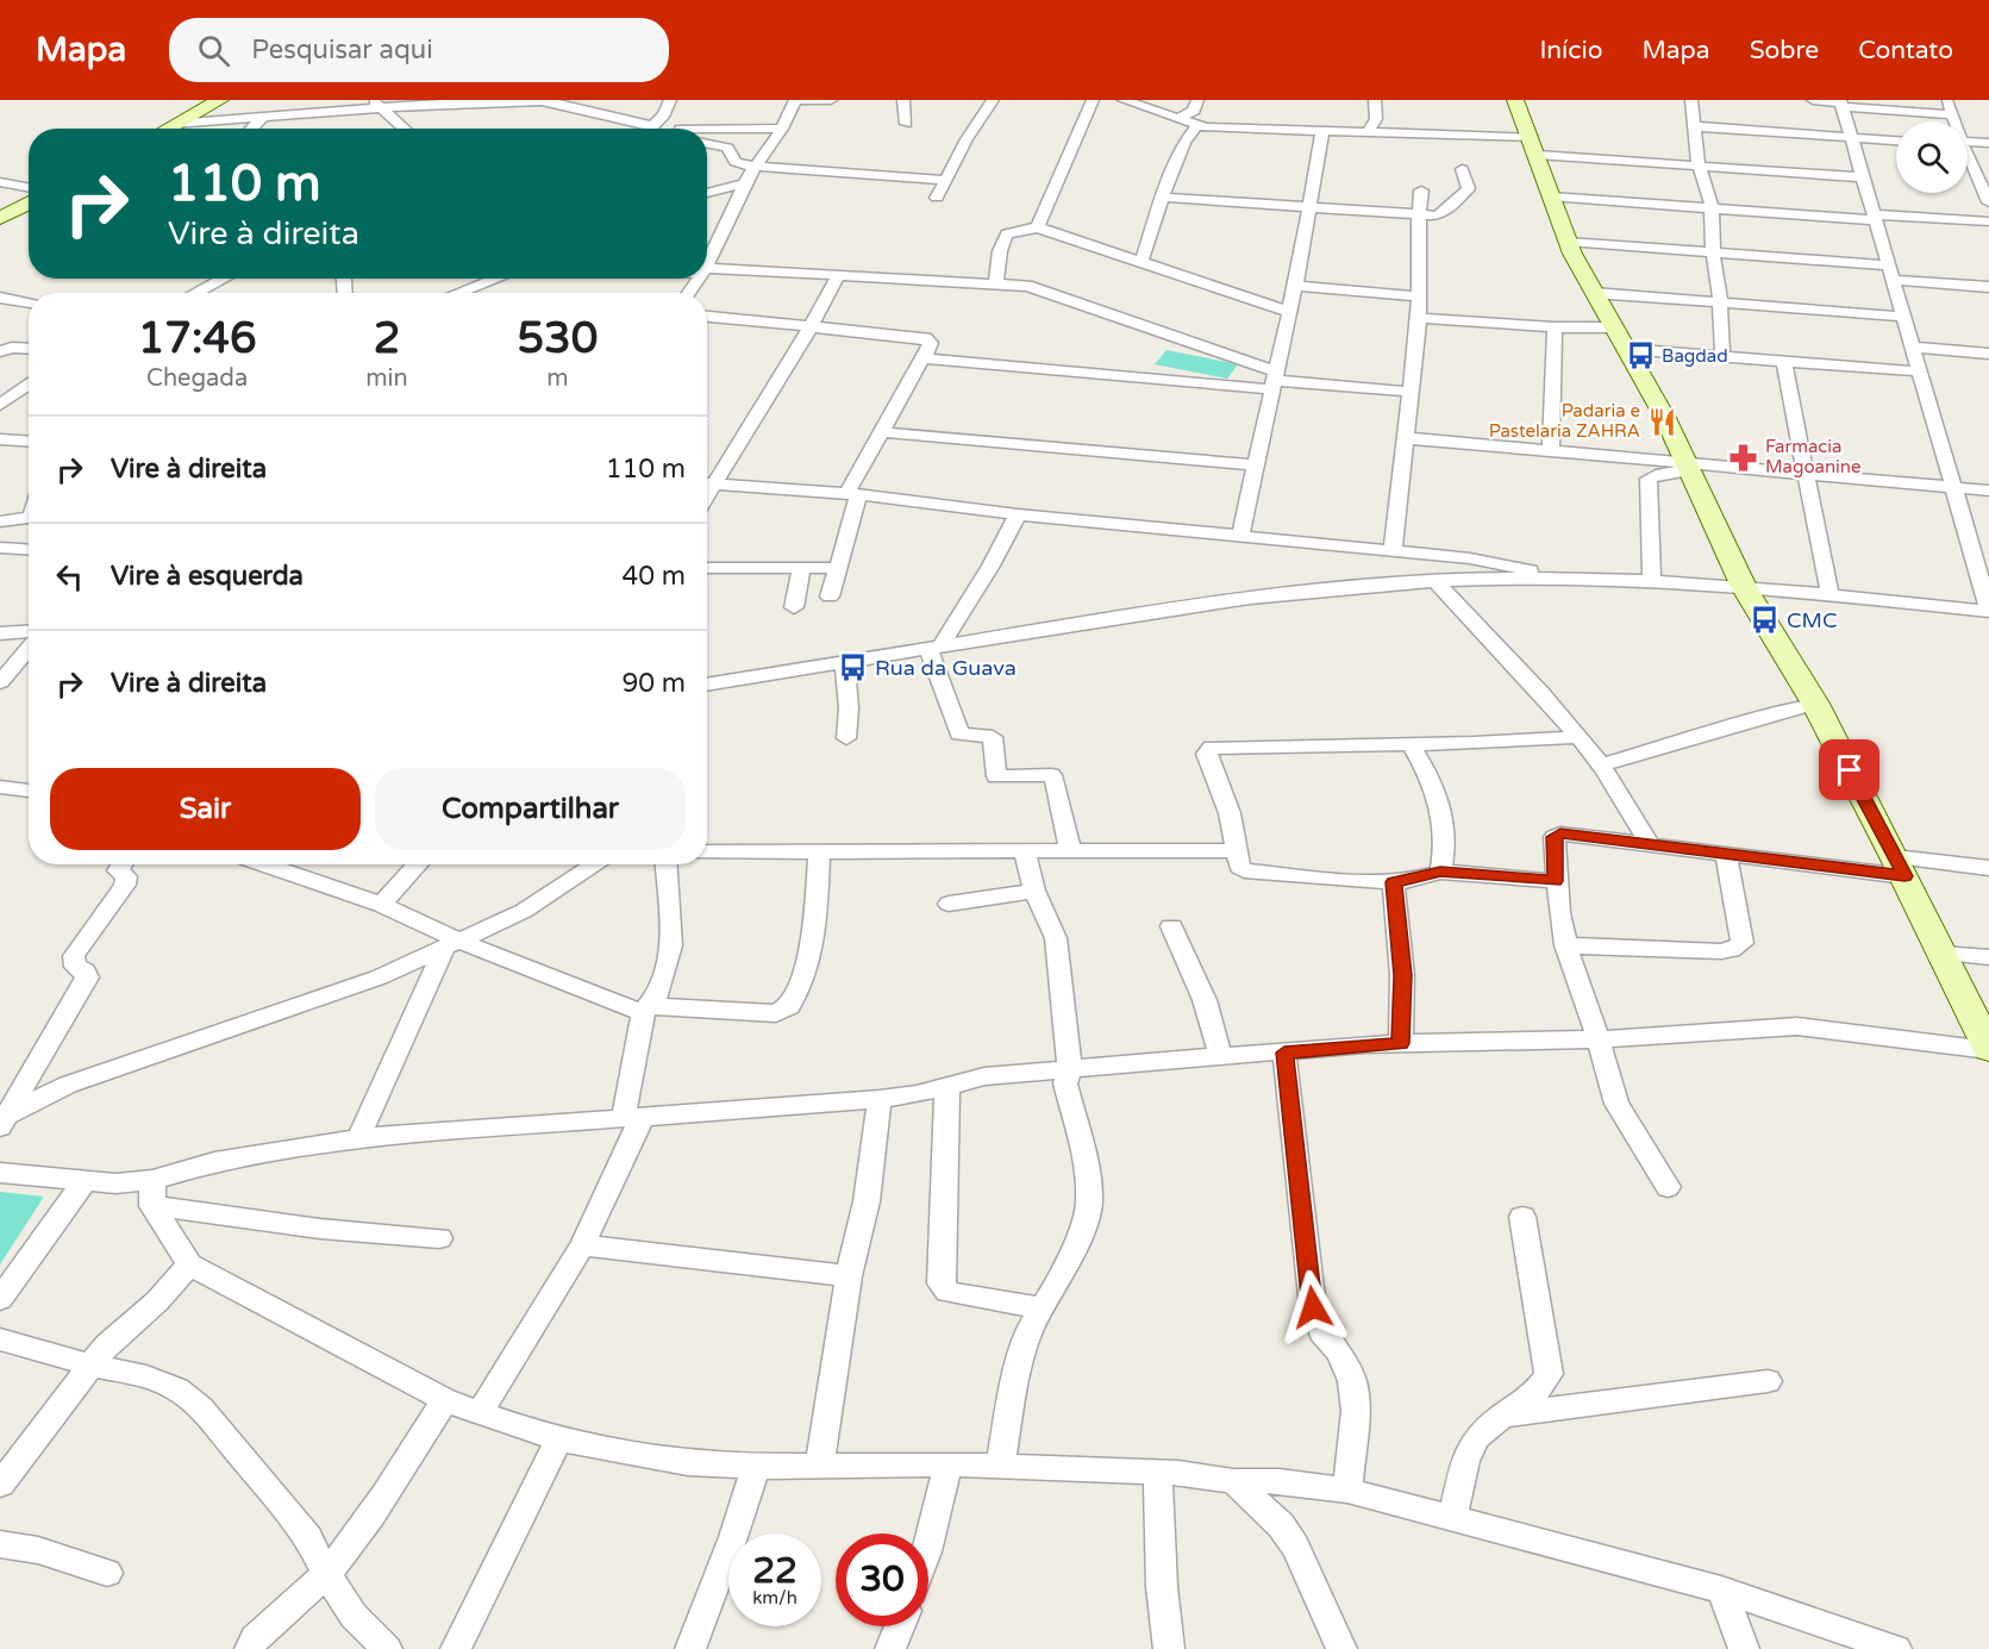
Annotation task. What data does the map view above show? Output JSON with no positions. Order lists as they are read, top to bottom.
{
  "places": {
    "bus stop": ["Bagdad", "CMC", "Rua da Guava"],
    "restaurant": ["Padaria e Pastelaria ZAHRA"],
    "pharmacy": ["Farmacia Magoanine"]
  },
  "page": {
    "header": "Mapa",
    "search": "Pesquisar aqui",
    "nav": [
      "Início",
      "Mapa",
      "Sobre",
      "Contato"
    ],
    "turn": ["110 m", "Vire à direita"],
    "eta": [
      "17:46",
      "Chegada",
      "2",
      "min",
      "530",
      "m"
    ],
    "list": [
      {
        "name": "Vire à direita",
        "value": "110 m"
      },
      {
        "name": "Vire à esquerda",
        "value": "40 m"
      },
      {
        "name": "Vire à direita",
        "value": "90 m"
      }
    ],
    "buttons": ["Sair", "Compartilhar"],
    "speed": "22 km/h",
    "limit": "30"
  }
}
